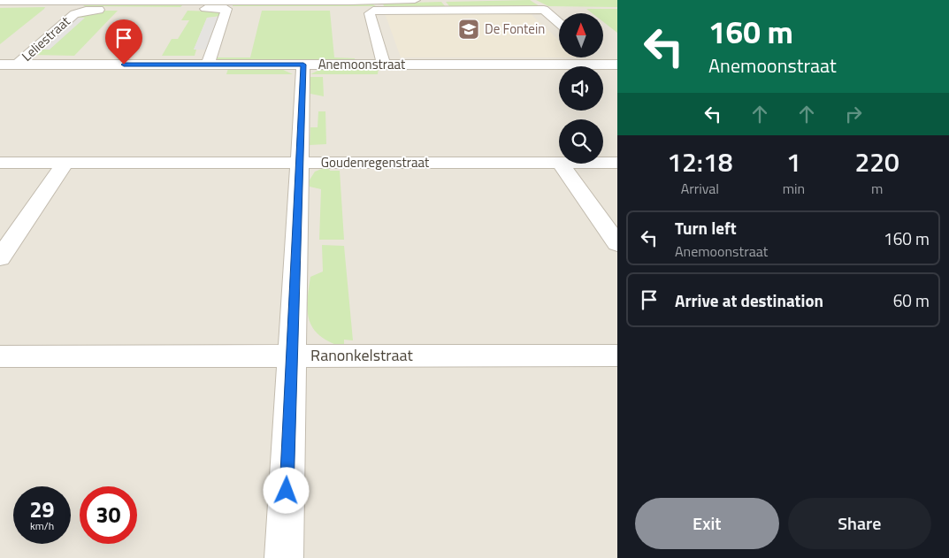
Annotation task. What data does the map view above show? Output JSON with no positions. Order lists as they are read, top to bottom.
{
  "streets": {
    "street": [
      "Leliestraat",
      "Anemoonstraat",
      "Goudenregenstraat",
      "Ranonkelstraat"
    ]
  },
  "crossings": [
    ["Leliestraat", "Anemoonstraat"]
  ],
  "places": {
    "school or university": ["De Fontein"]
  },
  "north": "top",
  "page": {
    "turn": ["160 m", "Anemoonstraat"],
    "eta": [
      "12:18",
      "Arrival",
      "1",
      "min",
      "220",
      "m"
    ],
    "list": [
      {
        "name": "Turn left",
        "note": "Anemoonstraat",
        "value": "160 m"
      },
      {
        "name": "Arrive at destination",
        "value": "60 m"
      }
    ],
    "speed": "29 km/h",
    "limit": "30",
    "buttons": ["Exit", "Share"]
  }
}
